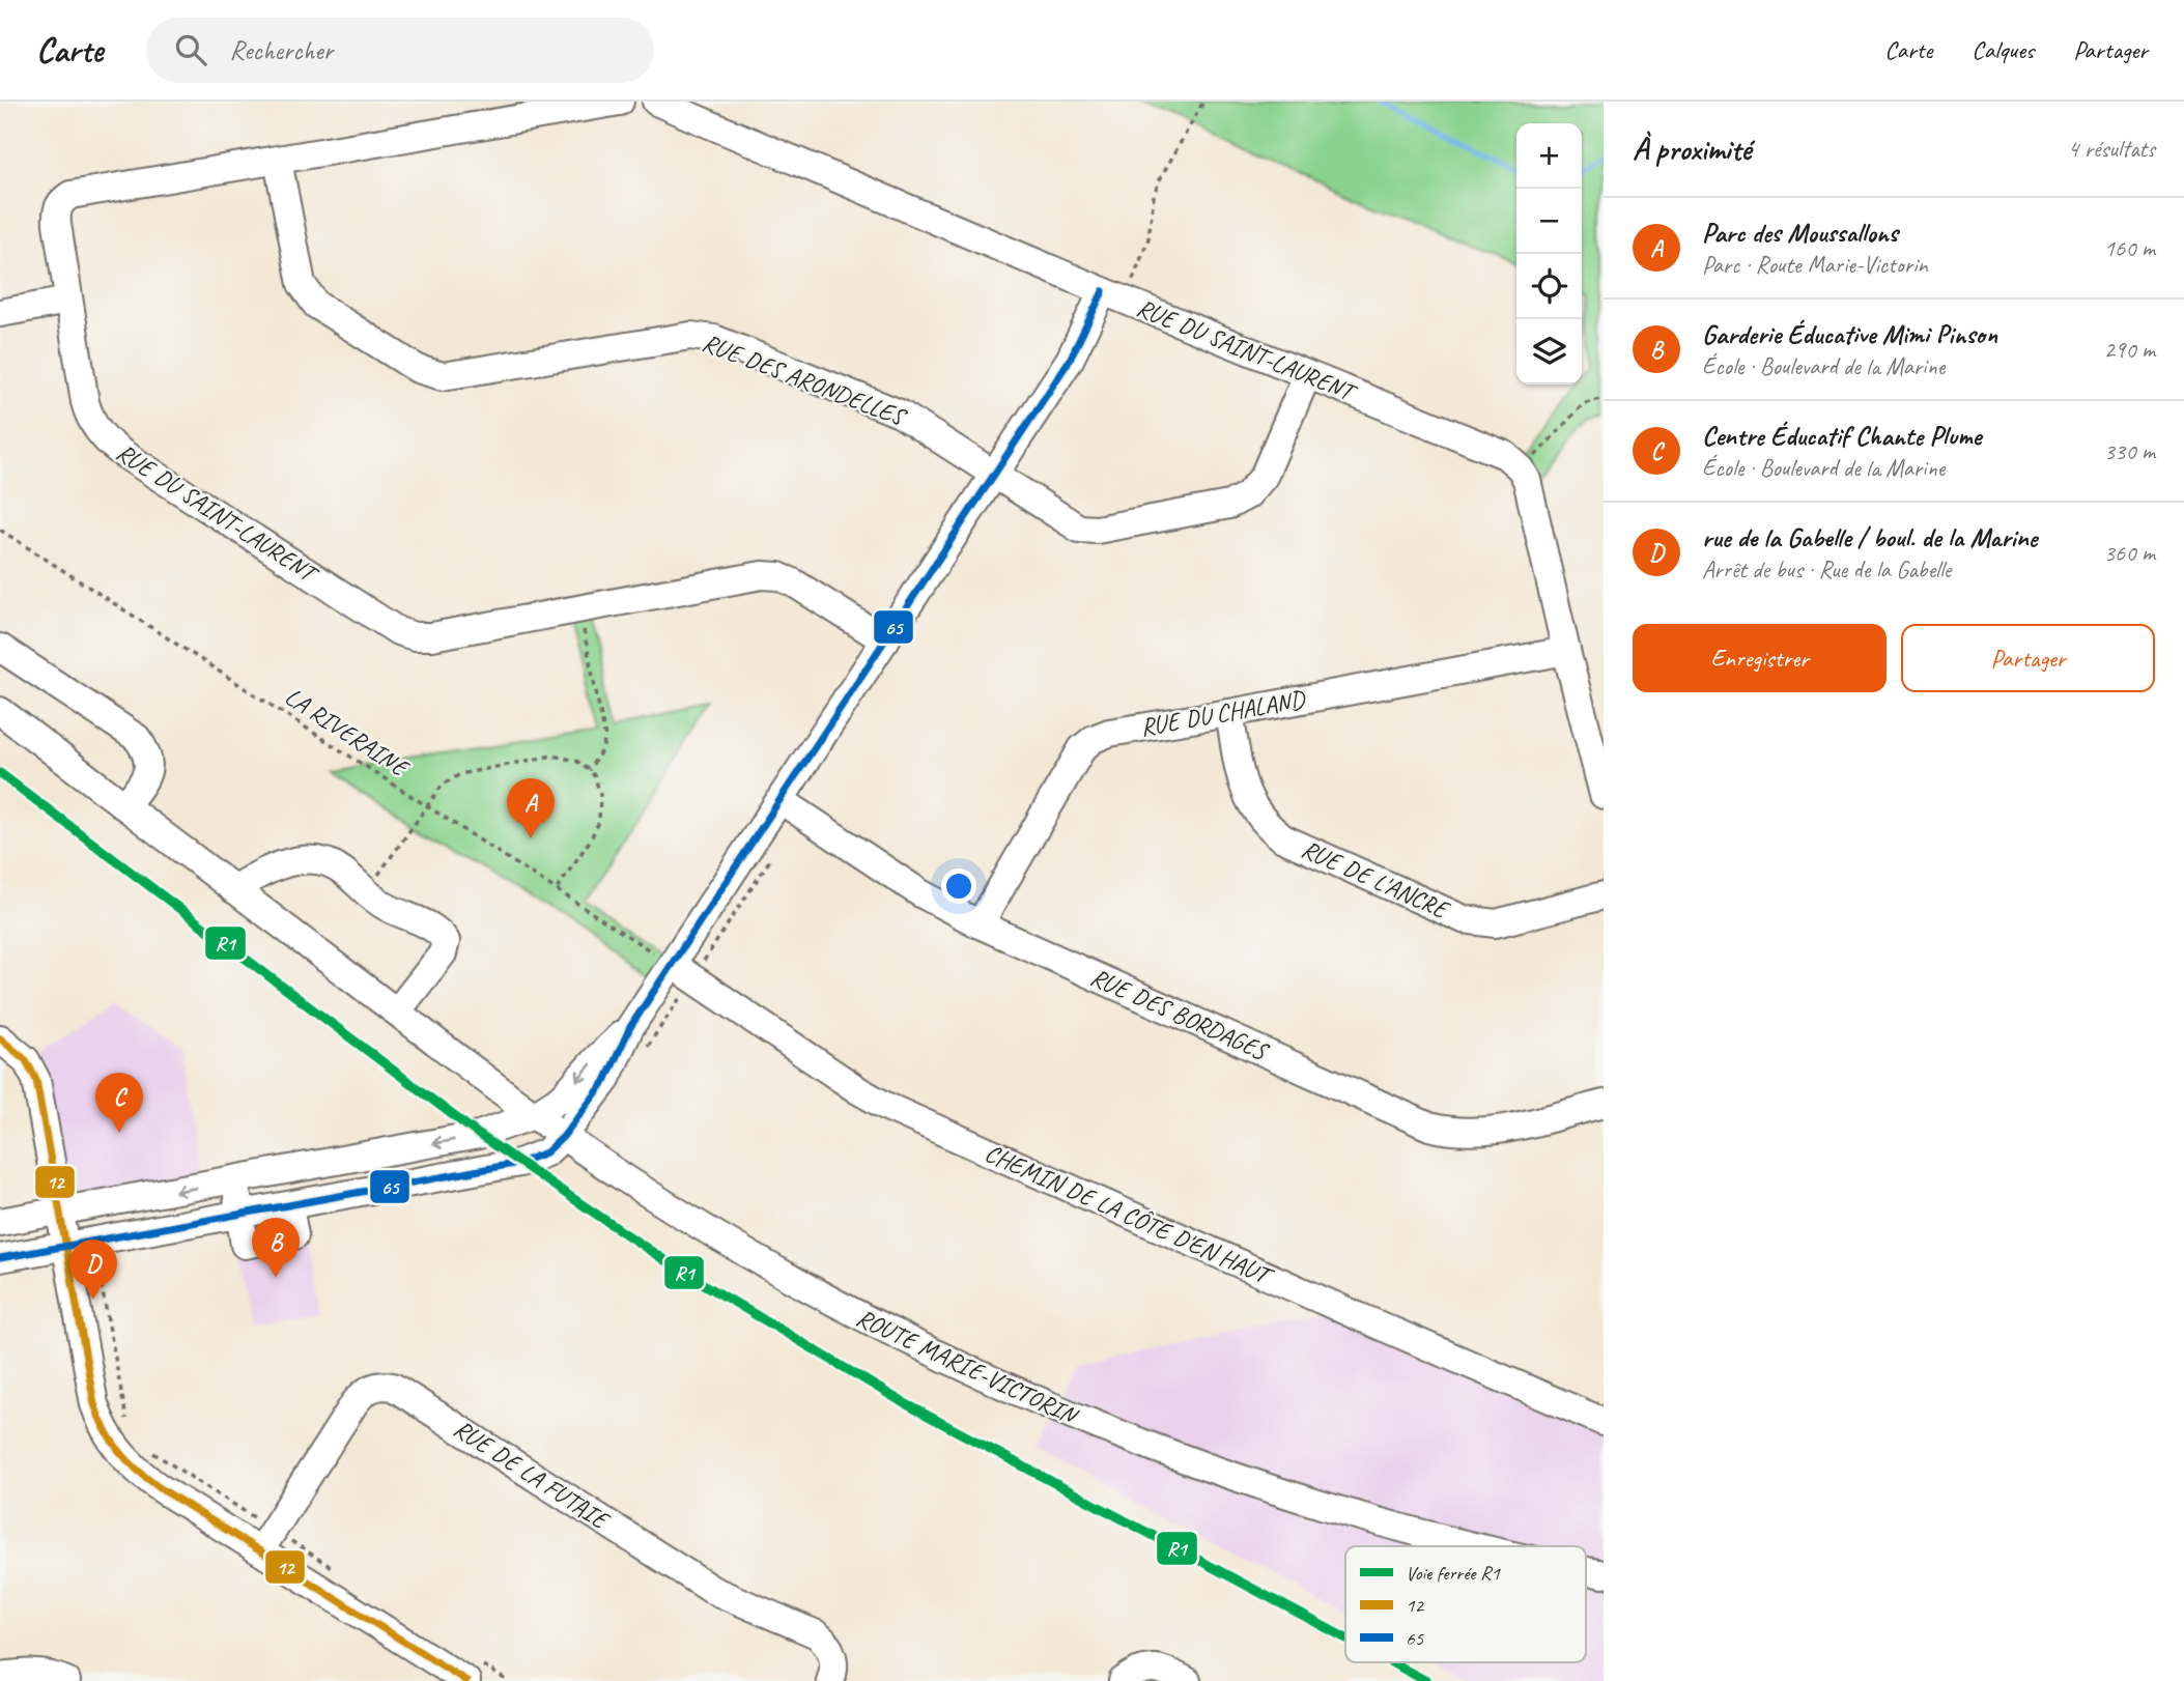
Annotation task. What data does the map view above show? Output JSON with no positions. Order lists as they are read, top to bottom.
{
  "streets": {
    "street": [
      "RUE DU SAINT-LAURENT",
      "RUE DES ARONDELLES",
      "RUE DU CHALAND",
      "RUE DE L'ANCRE",
      "RUE DES BORDAGES",
      "CHEMIN DE LA CÔTE D'EN HAUT",
      "ROUTE MARIE-VICTORIN",
      "RUE DE LA FUTAIE"
    ],
    "path": ["LA RIVERAINE"]
  },
  "crossings": [
    ["RUE DU SAINT-LAURENT", "RUE DES ARONDELLES"],
    ["RUE DU CHALAND", "RUE DE L'ANCRE"],
    ["RUE DU CHALAND", "RUE DES BORDAGES"],
    ["LA RIVERAINE", "CHEMIN DE LA CÔTE D'EN HAUT"]
  ],
  "lines": ["transit line 65", "rail line R1", "transit line 12"],
  "legend": ["Voie ferrée R1", "12", "65"],
  "page": {
    "header": "Carte",
    "search": "Rechercher",
    "nav": ["Carte", "Calques", "Partager"],
    "heading": ["À proximité", "4 résultats"],
    "map_buttons": ["+", "−"],
    "list": [
      {
        "mark": "A",
        "name": "Parc des Moussallons",
        "note": "Parc · Route Marie-Victorin",
        "value": "160 m"
      },
      {
        "mark": "B",
        "name": "Garderie Éducative Mimi Pinson",
        "note": "École · Boulevard de la Marine",
        "value": "290 m"
      },
      {
        "mark": "C",
        "name": "Centre Éducatif Chante Plume",
        "note": "École · Boulevard de la Marine",
        "value": "330 m"
      },
      {
        "mark": "D",
        "name": "rue de la Gabelle / boul. de la Marine",
        "note": "Arrêt de bus · Rue de la Gabelle",
        "value": "360 m"
      }
    ],
    "buttons": ["Enregistrer", "Partager"],
    "pins": [
      "A",
      "C",
      "B",
      "D"
    ]
  }
}
